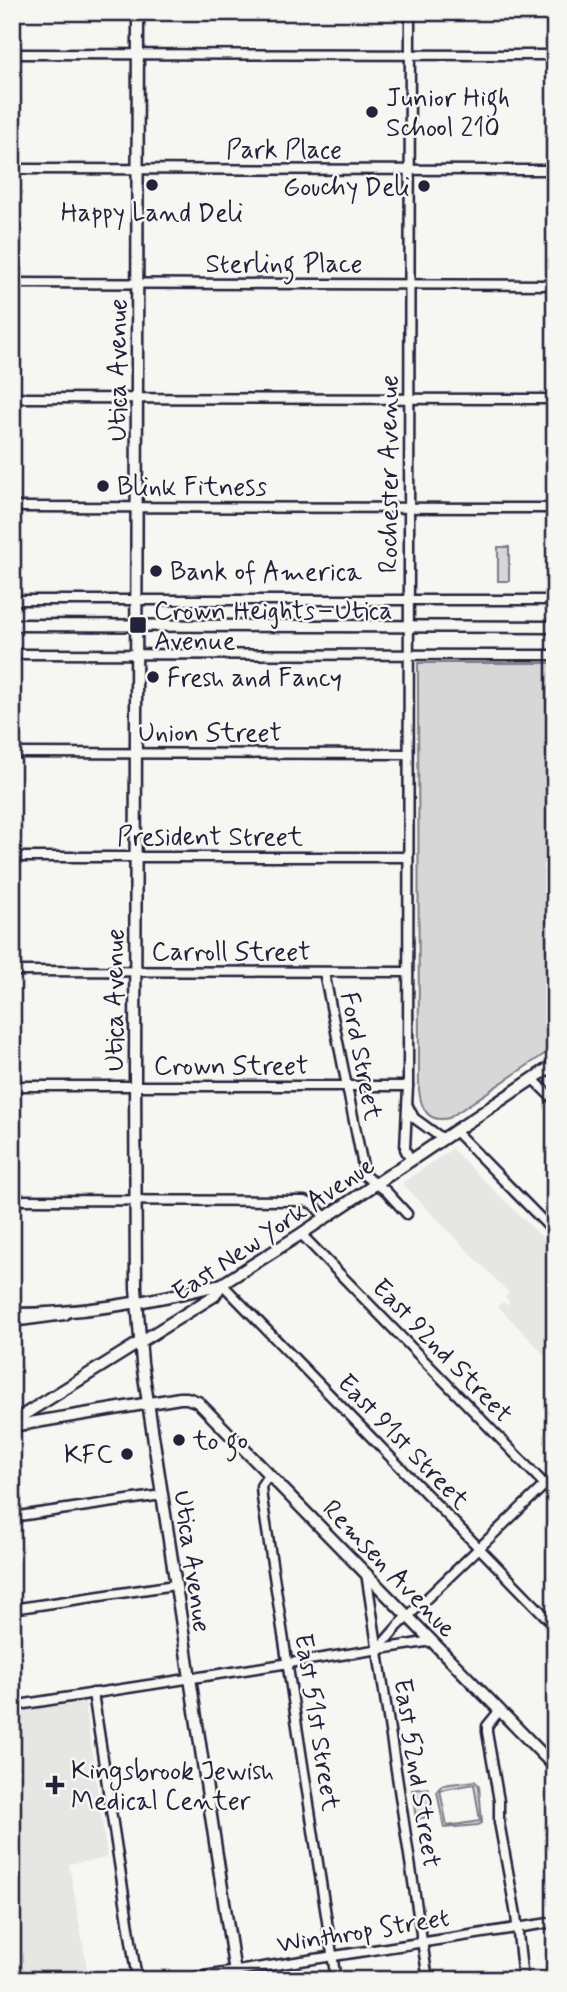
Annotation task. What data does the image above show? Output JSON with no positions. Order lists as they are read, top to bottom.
{
  "streets": {
    "main road": ["Utica Avenue", "East New York Avenue", "Remsen Avenue"],
    "street": [
      "Park Place",
      "Sterling Place",
      "Rochester Avenue",
      "Union Street",
      "President Street",
      "Carroll Street",
      "Ford Street",
      "Crown Street",
      "East 92nd Street",
      "East 91st Street",
      "East 51st Street",
      "East 52nd Street",
      "Winthrop Street"
    ]
  },
  "crossings": [
    ["Park Place", "Utica Avenue"],
    ["Park Place", "Rochester Avenue"],
    ["Sterling Place", "Utica Avenue"],
    ["Sterling Place", "Rochester Avenue"],
    ["Utica Avenue", "Union Street"],
    ["Utica Avenue", "President Street"],
    ["Utica Avenue", "Carroll Street"],
    ["Utica Avenue", "Crown Street"],
    ["Utica Avenue", "East New York Avenue"],
    ["Utica Avenue", "Winthrop Street"],
    ["Rochester Avenue", "Union Street"],
    ["Rochester Avenue", "President Street"],
    ["Rochester Avenue", "Carroll Street"],
    ["Rochester Avenue", "Crown Street"],
    ["Rochester Avenue", "East New York Avenue"],
    ["Carroll Street", "Ford Street"],
    ["Ford Street", "Crown Street"],
    ["Ford Street", "East New York Avenue"],
    ["East New York Avenue", "East 92nd Street"],
    ["East New York Avenue", "East 91st Street"],
    ["East New York Avenue", "Remsen Avenue"],
    ["Remsen Avenue", "East 51st Street"],
    ["Remsen Avenue", "East 52nd Street"],
    ["East 51st Street", "Winthrop Street"],
    ["East 52nd Street", "Winthrop Street"]
  ],
  "places": {
    "other": [
      "Junior High School 210",
      "Happy Land Deli",
      "Gouchy Deli",
      "Blink Fitness",
      "Bank of America",
      "Fresh and Fancy",
      "to go",
      "KFC"
    ],
    "transit": ["Crown Heights–Utica Avenue"],
    "health": ["Kingsbrook Jewish Medical Center"]
  }
}
